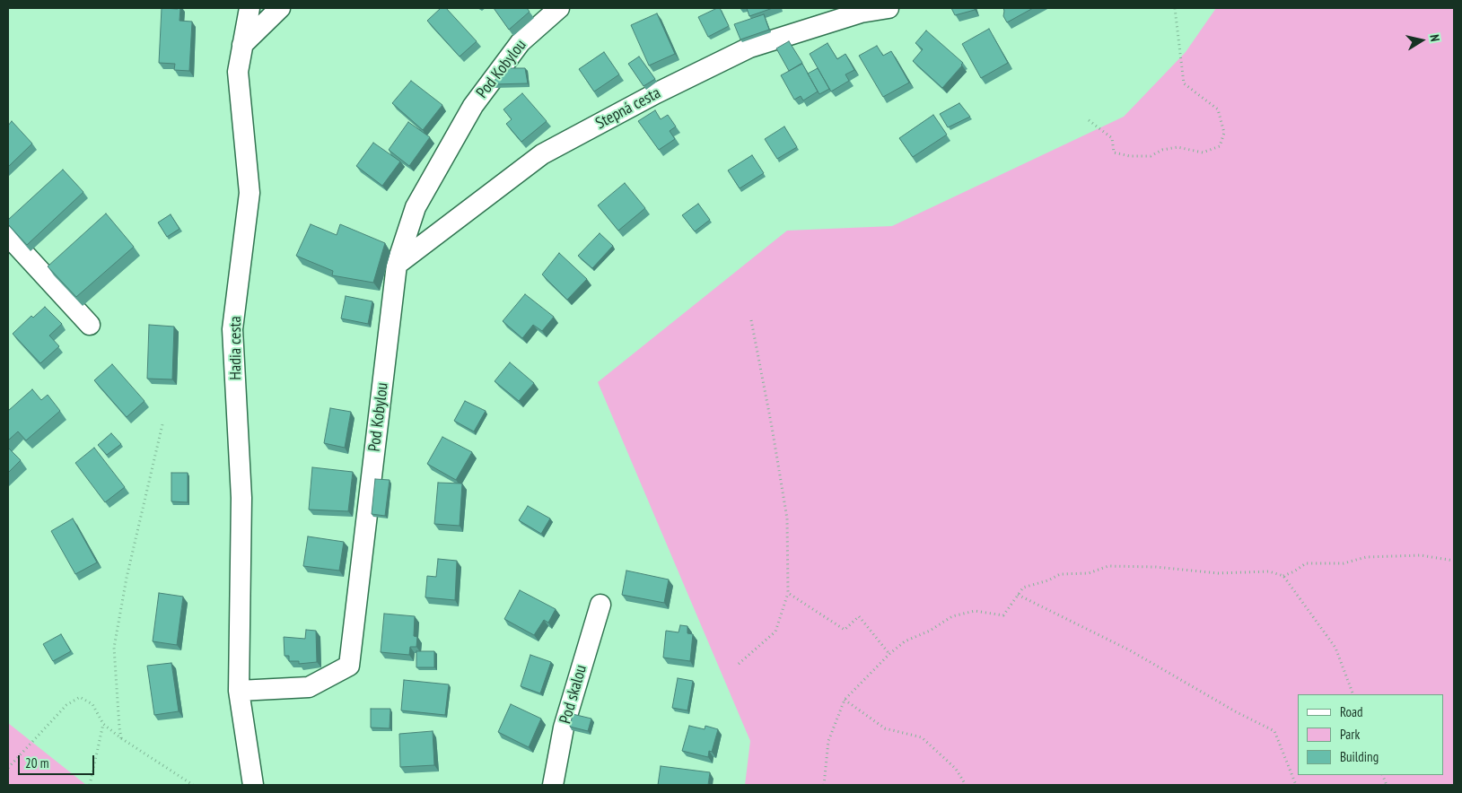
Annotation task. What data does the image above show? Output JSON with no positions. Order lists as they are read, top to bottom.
{
  "streets": {
    "street": [
      "Pod Kobylou",
      "Stepná cesta",
      "Hadia cesta",
      "Pod skalou"
    ]
  },
  "crossings": [
    ["Pod Kobylou", "Stepná cesta"],
    ["Pod Kobylou", "Hadia cesta"]
  ],
  "legend": ["Road", "Park", "Building"],
  "scale_bar": "20 m",
  "north": "right"
}
